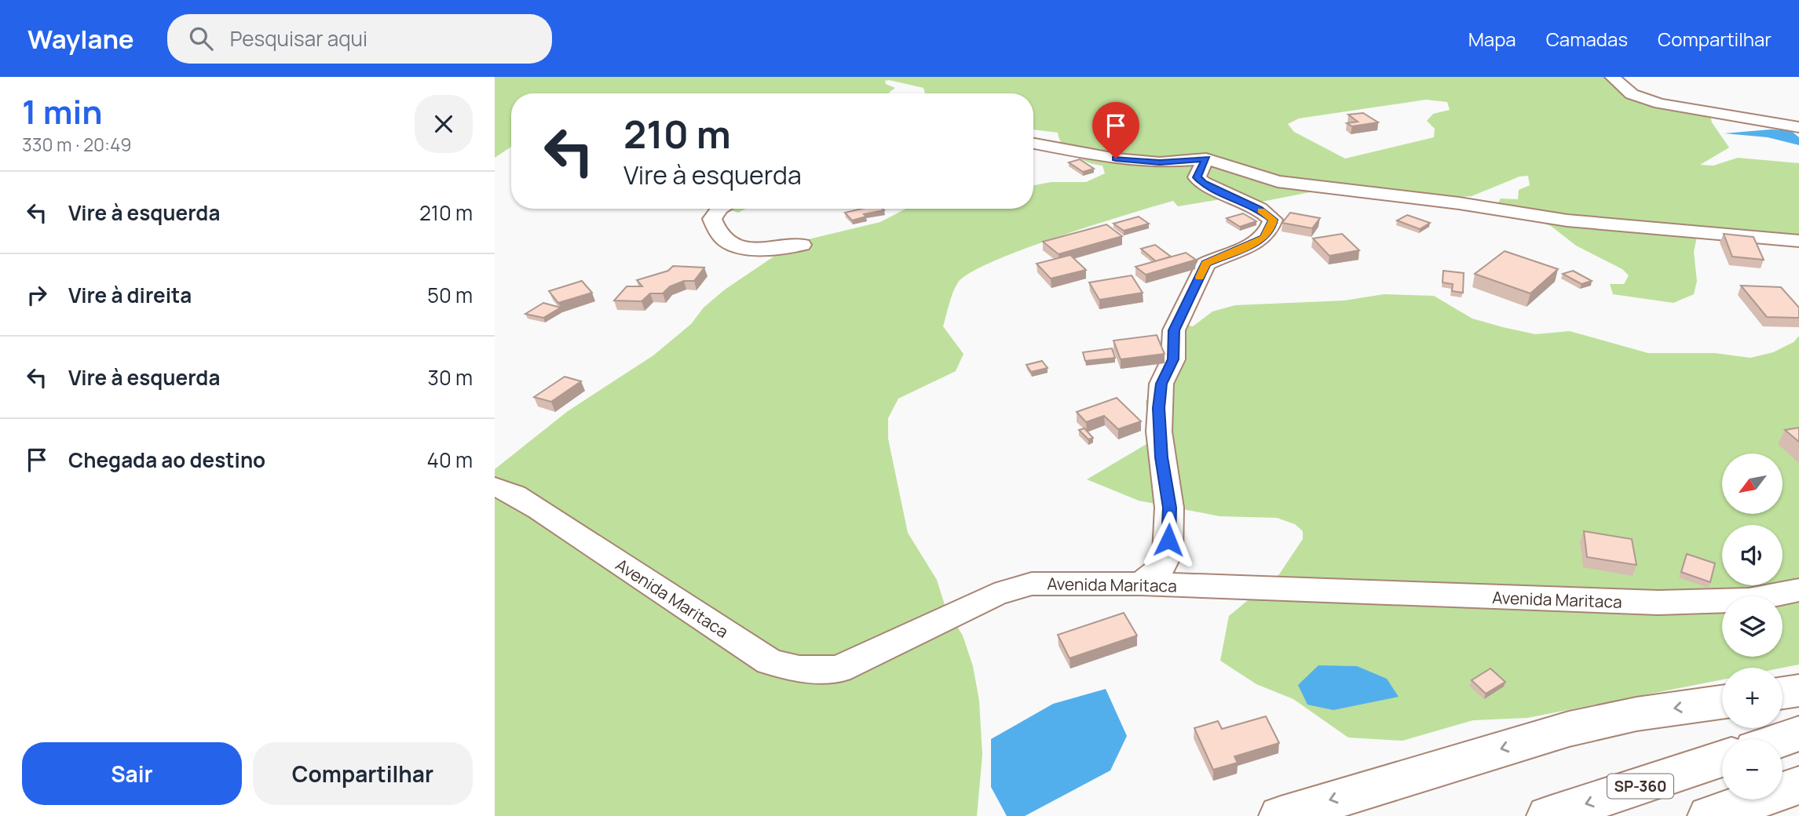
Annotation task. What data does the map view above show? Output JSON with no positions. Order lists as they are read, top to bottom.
{
  "streets": {
    "highway": ["SP-360"],
    "street": ["Avenida Maritaca"]
  },
  "north": "bottom left",
  "page": {
    "header": "Waylane",
    "search": "Pesquisar aqui",
    "nav": ["Mapa", "Camadas", "Compartilhar"],
    "heading": ["1 min", "330 m · 20:49"],
    "turn": ["210 m", "Vire à esquerda"],
    "list": [
      {
        "name": "Vire à esquerda",
        "value": "210 m"
      },
      {
        "name": "Vire à direita",
        "value": "50 m"
      },
      {
        "name": "Vire à esquerda",
        "value": "30 m"
      },
      {
        "name": "Chegada ao destino",
        "value": "40 m"
      }
    ],
    "map_buttons": ["+", "−"],
    "buttons": ["Sair", "Compartilhar"]
  }
}
